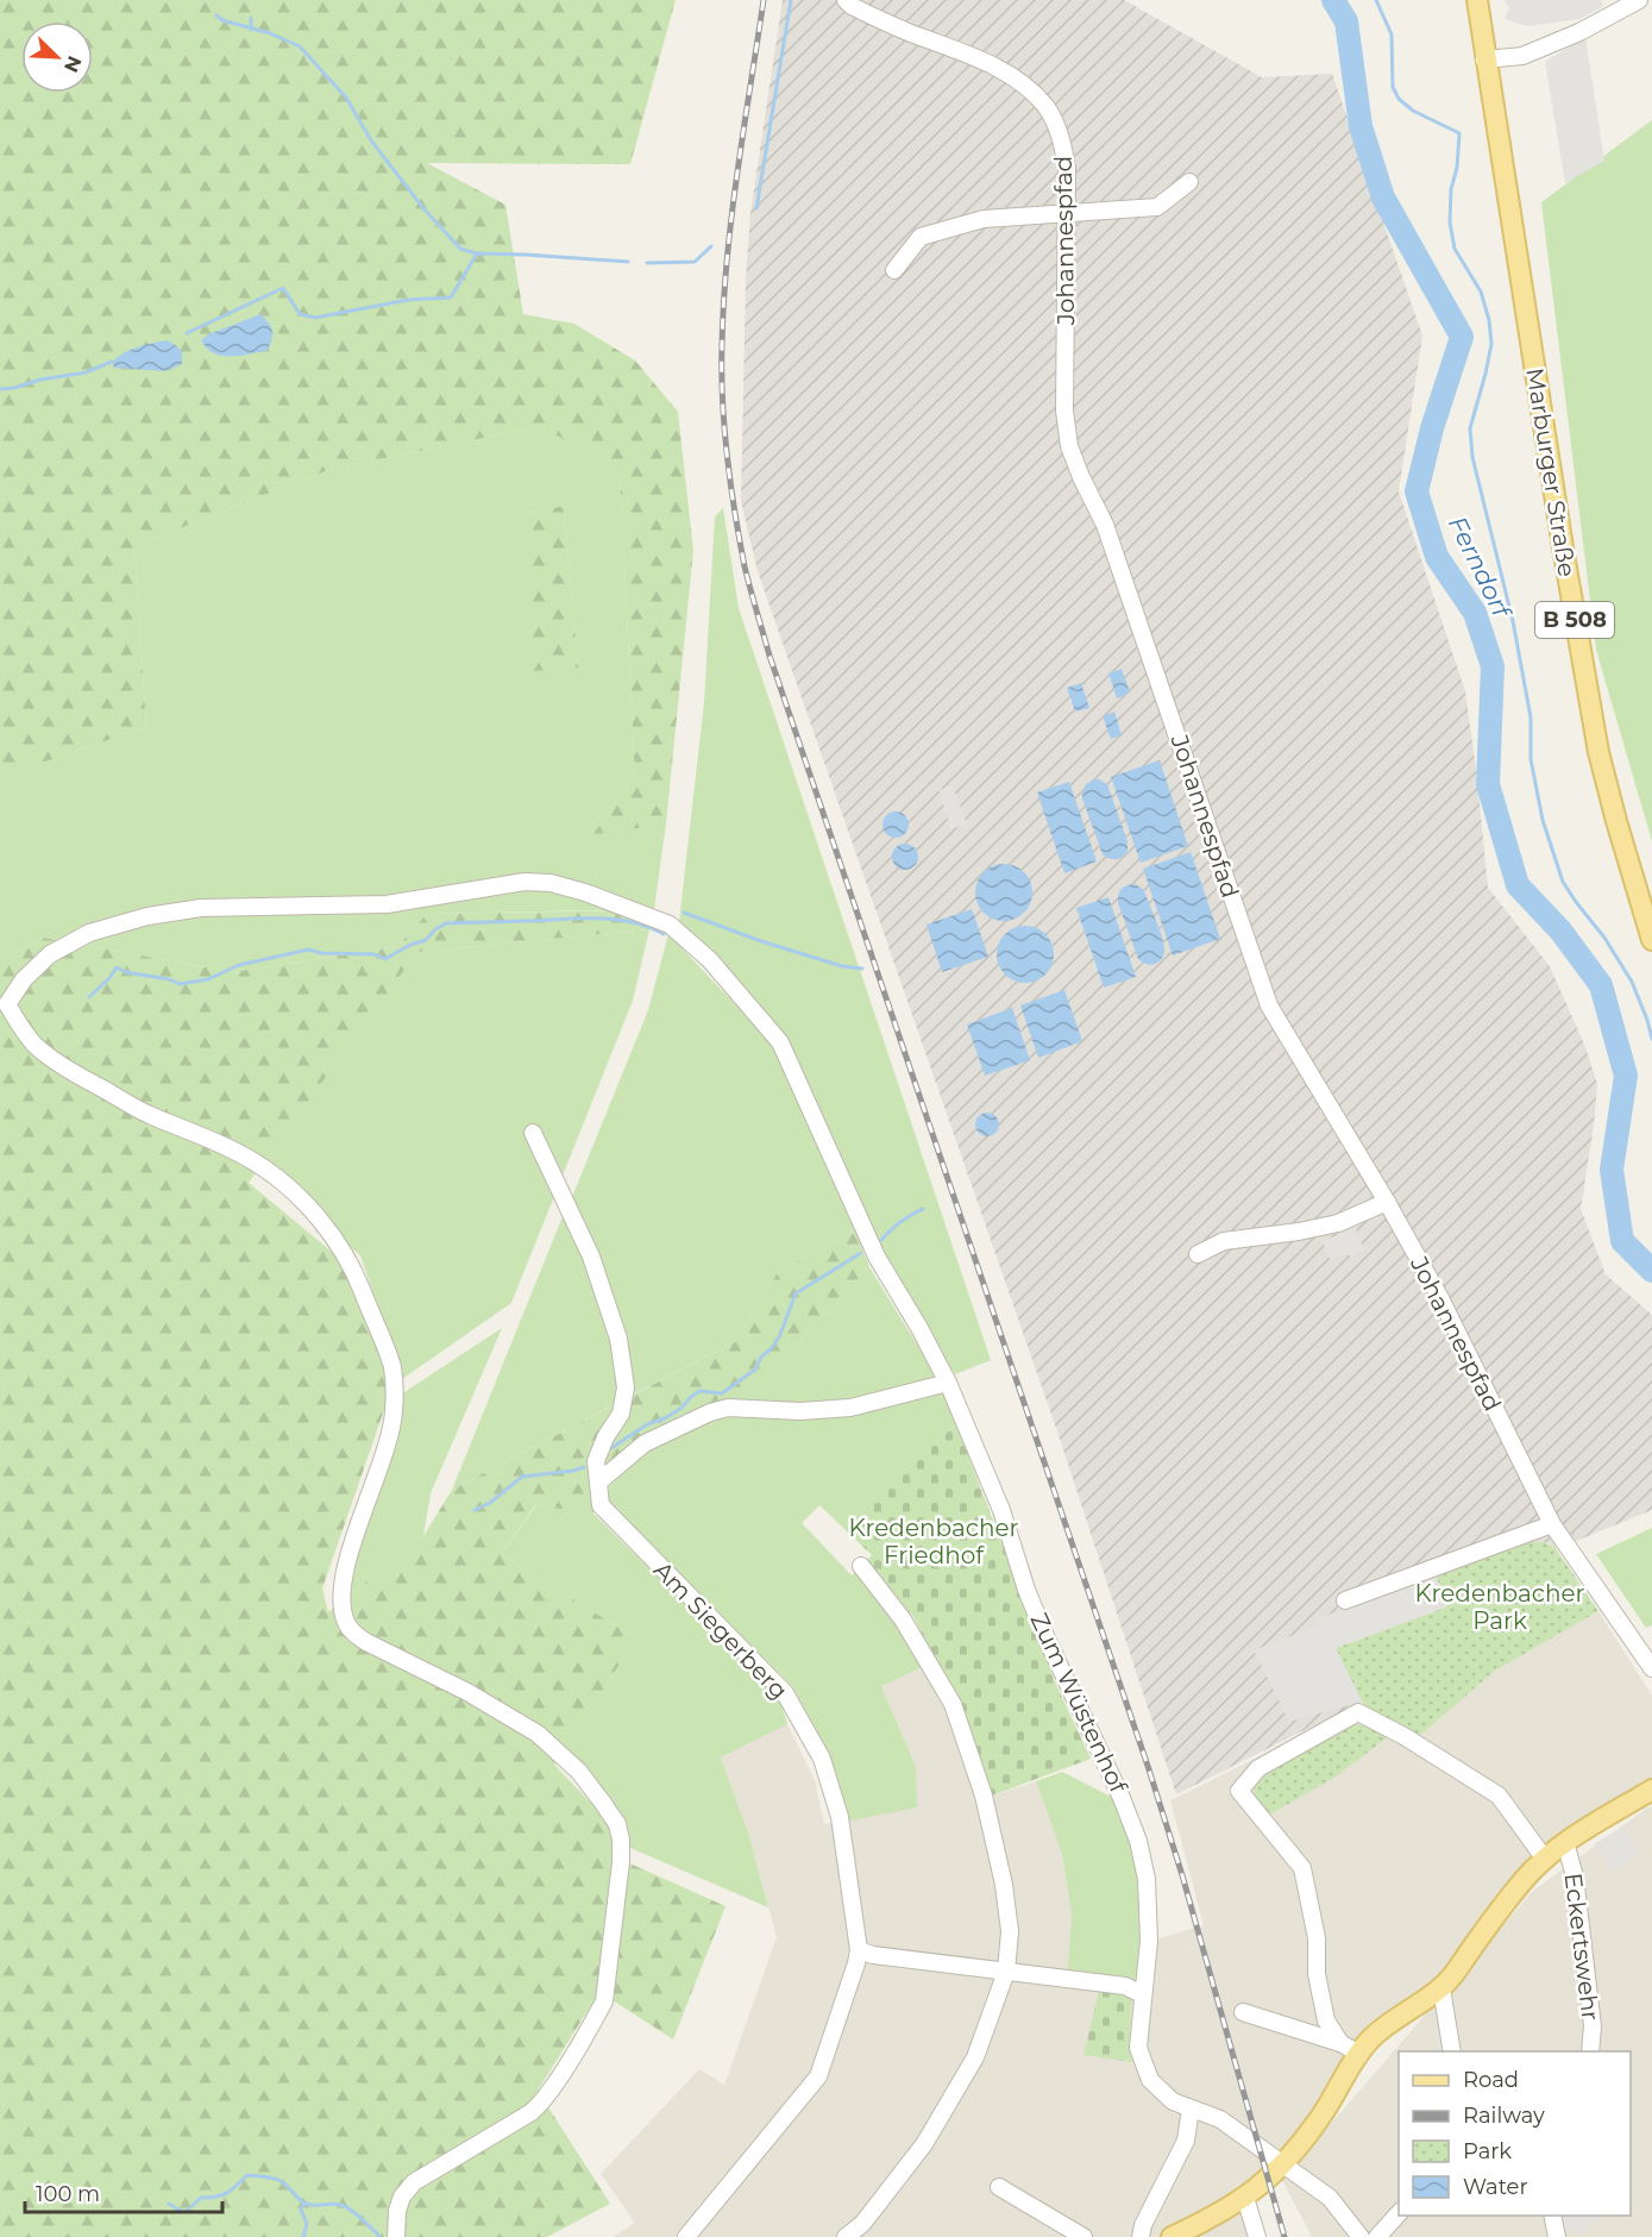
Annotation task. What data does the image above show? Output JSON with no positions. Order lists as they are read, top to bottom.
{
  "streets": {
    "main road": ["Marburger Straße", "B 508"],
    "street": [
      "Johannespfad",
      "Am Siegerberg",
      "Zum Wüstenhof",
      "Eckertswehr"
    ]
  },
  "water": ["Ferndorf"],
  "parks": ["Kredenbacher Friedhof", "Kredenbacher Park"],
  "legend": [
    "Road",
    "Railway",
    "Park",
    "Water"
  ],
  "scale_bar": "100 m",
  "north": "bottom right"
}
